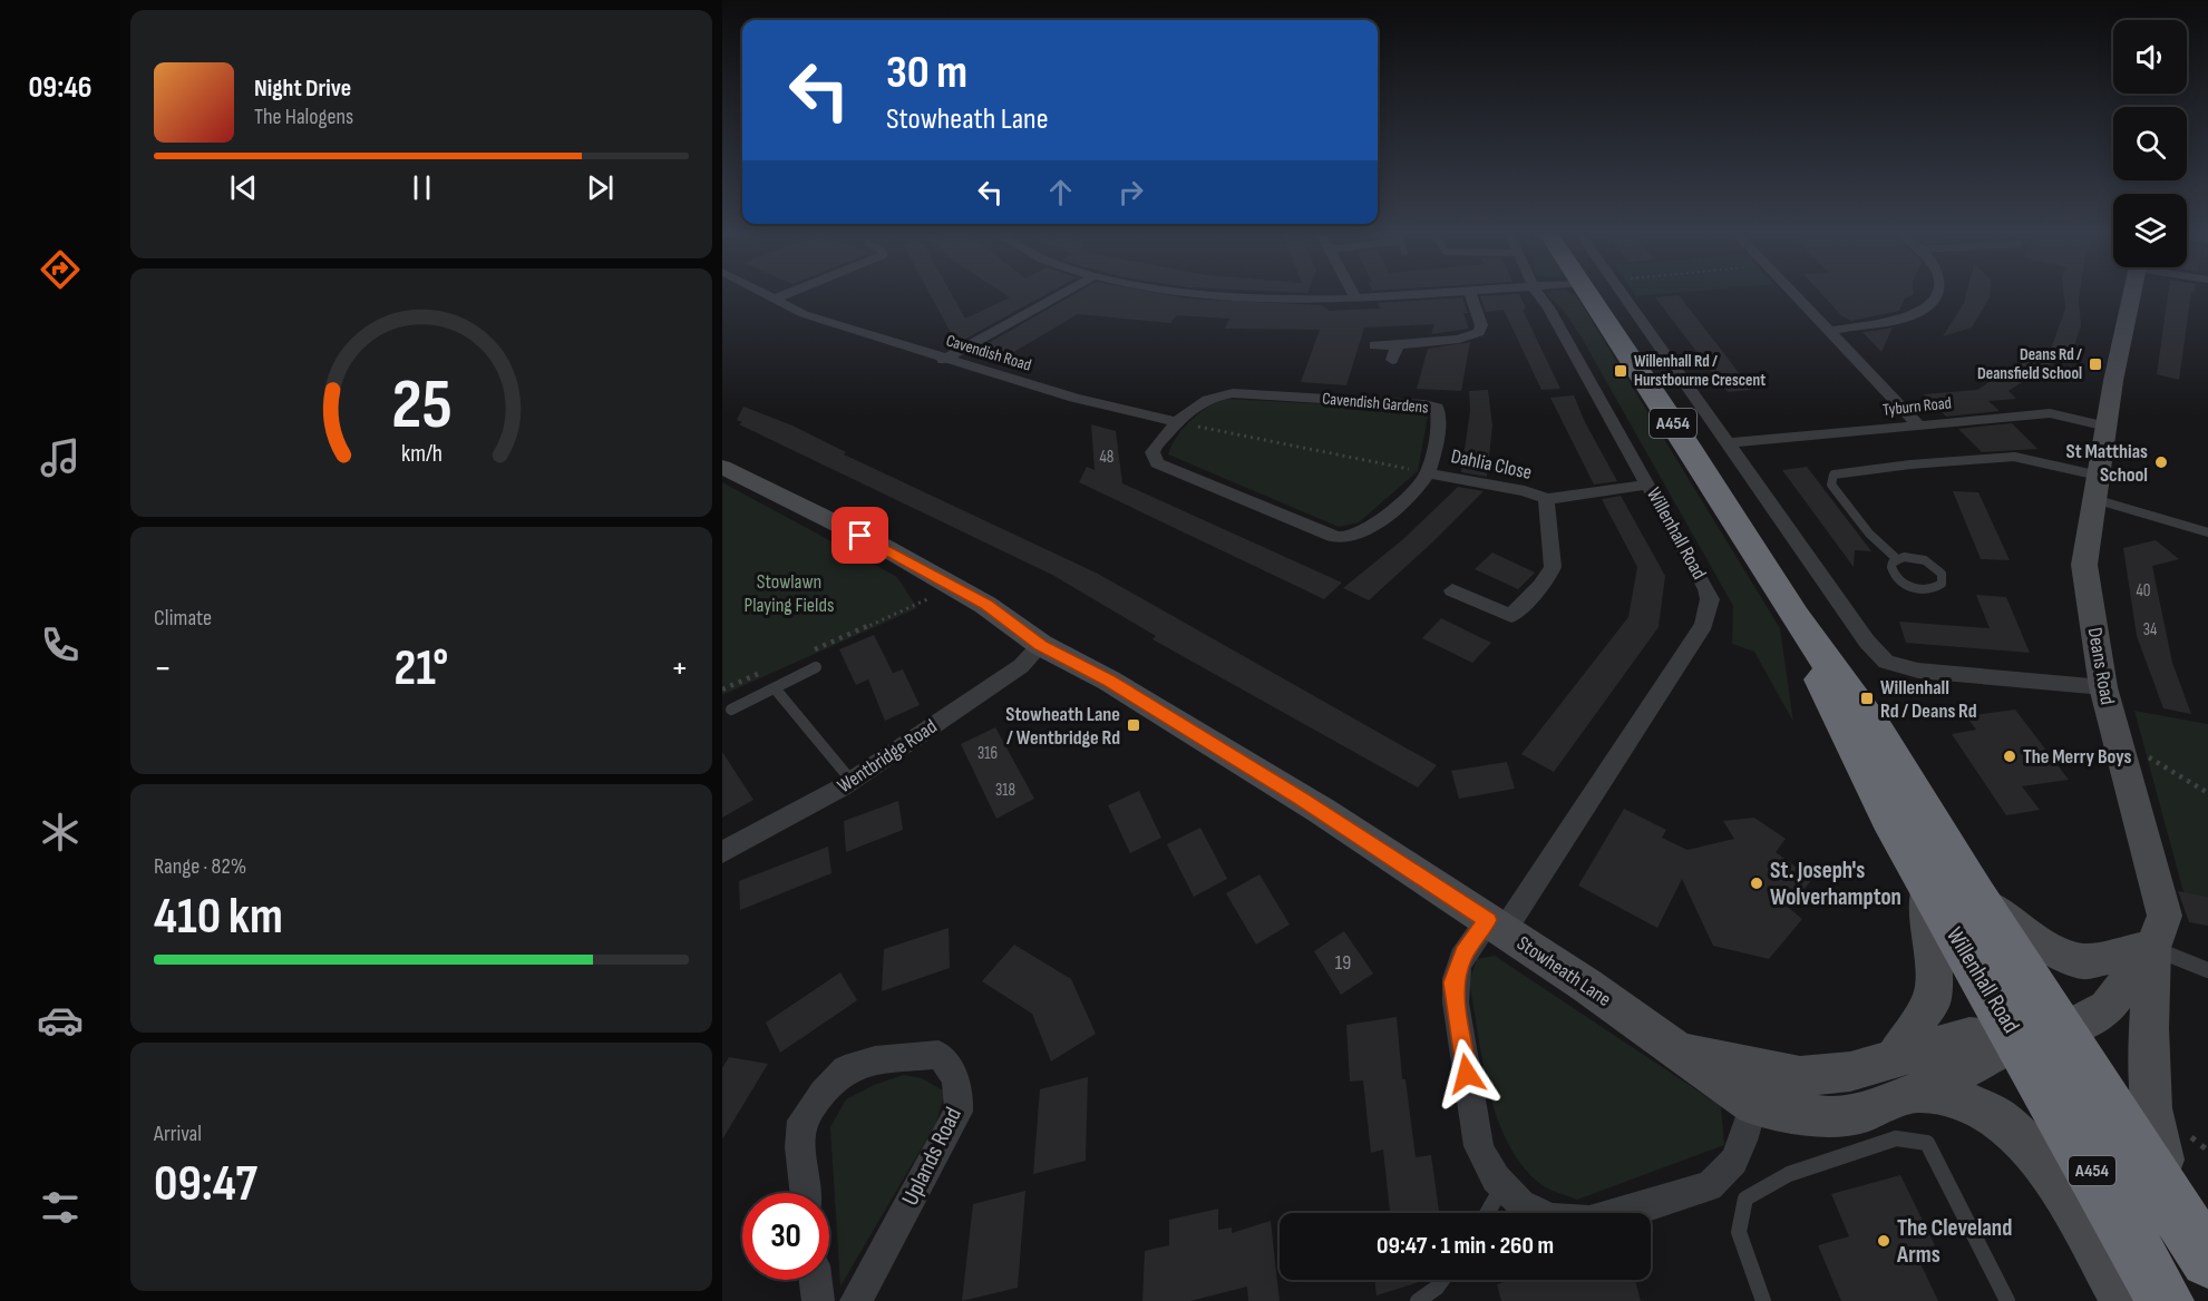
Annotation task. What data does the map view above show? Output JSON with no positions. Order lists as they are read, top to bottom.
{
  "streets": {
    "highway": ["A454", "Willenhall Road"],
    "street": [
      "Cavendish Road",
      "Cavendish Gardens",
      "Tyburn Road",
      "Dahlia Close",
      "Deans Road",
      "Wentbridge Road",
      "Stowheath Lane",
      "Uplands Road"
    ]
  },
  "crossings": [
    ["Cavendish Road", "Cavendish Gardens"],
    ["Cavendish Gardens", "Dahlia Close"],
    ["Tyburn Road", "Deans Road"],
    ["Dahlia Close", "Willenhall Road"],
    ["Willenhall Road", "Deans Road"],
    ["Willenhall Road", "Stowheath Lane"],
    ["Deans Road", "Stowheath Lane"],
    ["Wentbridge Road", "Stowheath Lane"]
  ],
  "parks": ["Stowlawn Playing Fields"],
  "places": {
    "transit": [
      "Deans Rd / Deansfield School",
      "Willenhall Rd / Hurstbourne Crescent",
      "Willenhall Rd / Deans Rd",
      "Stowheath Lane / Wentbridge Rd"
    ],
    "other": [
      "St Matthias School",
      "The Merry Boys",
      "St. Joseph's Wolverhampton",
      "The Cleveland Arms"
    ]
  },
  "house_numbers": [
    "48",
    "40",
    "34",
    "316",
    "318",
    "19"
  ],
  "page": {
    "tabs": "09:46",
    "turn": ["30 m", "Stowheath Lane"],
    "song": ["Night Drive", "The Halogens"],
    "tile": [
      "Climate",
      ["Range · 82%", "410 km"],
      ["Arrival", "09:47"]
    ],
    "heat": ["−", "21°", "+"],
    "limit": "30",
    "trip": "09:47 · 1 min · 260 m",
    "gauge": ["25", "km/h"]
  }
}
